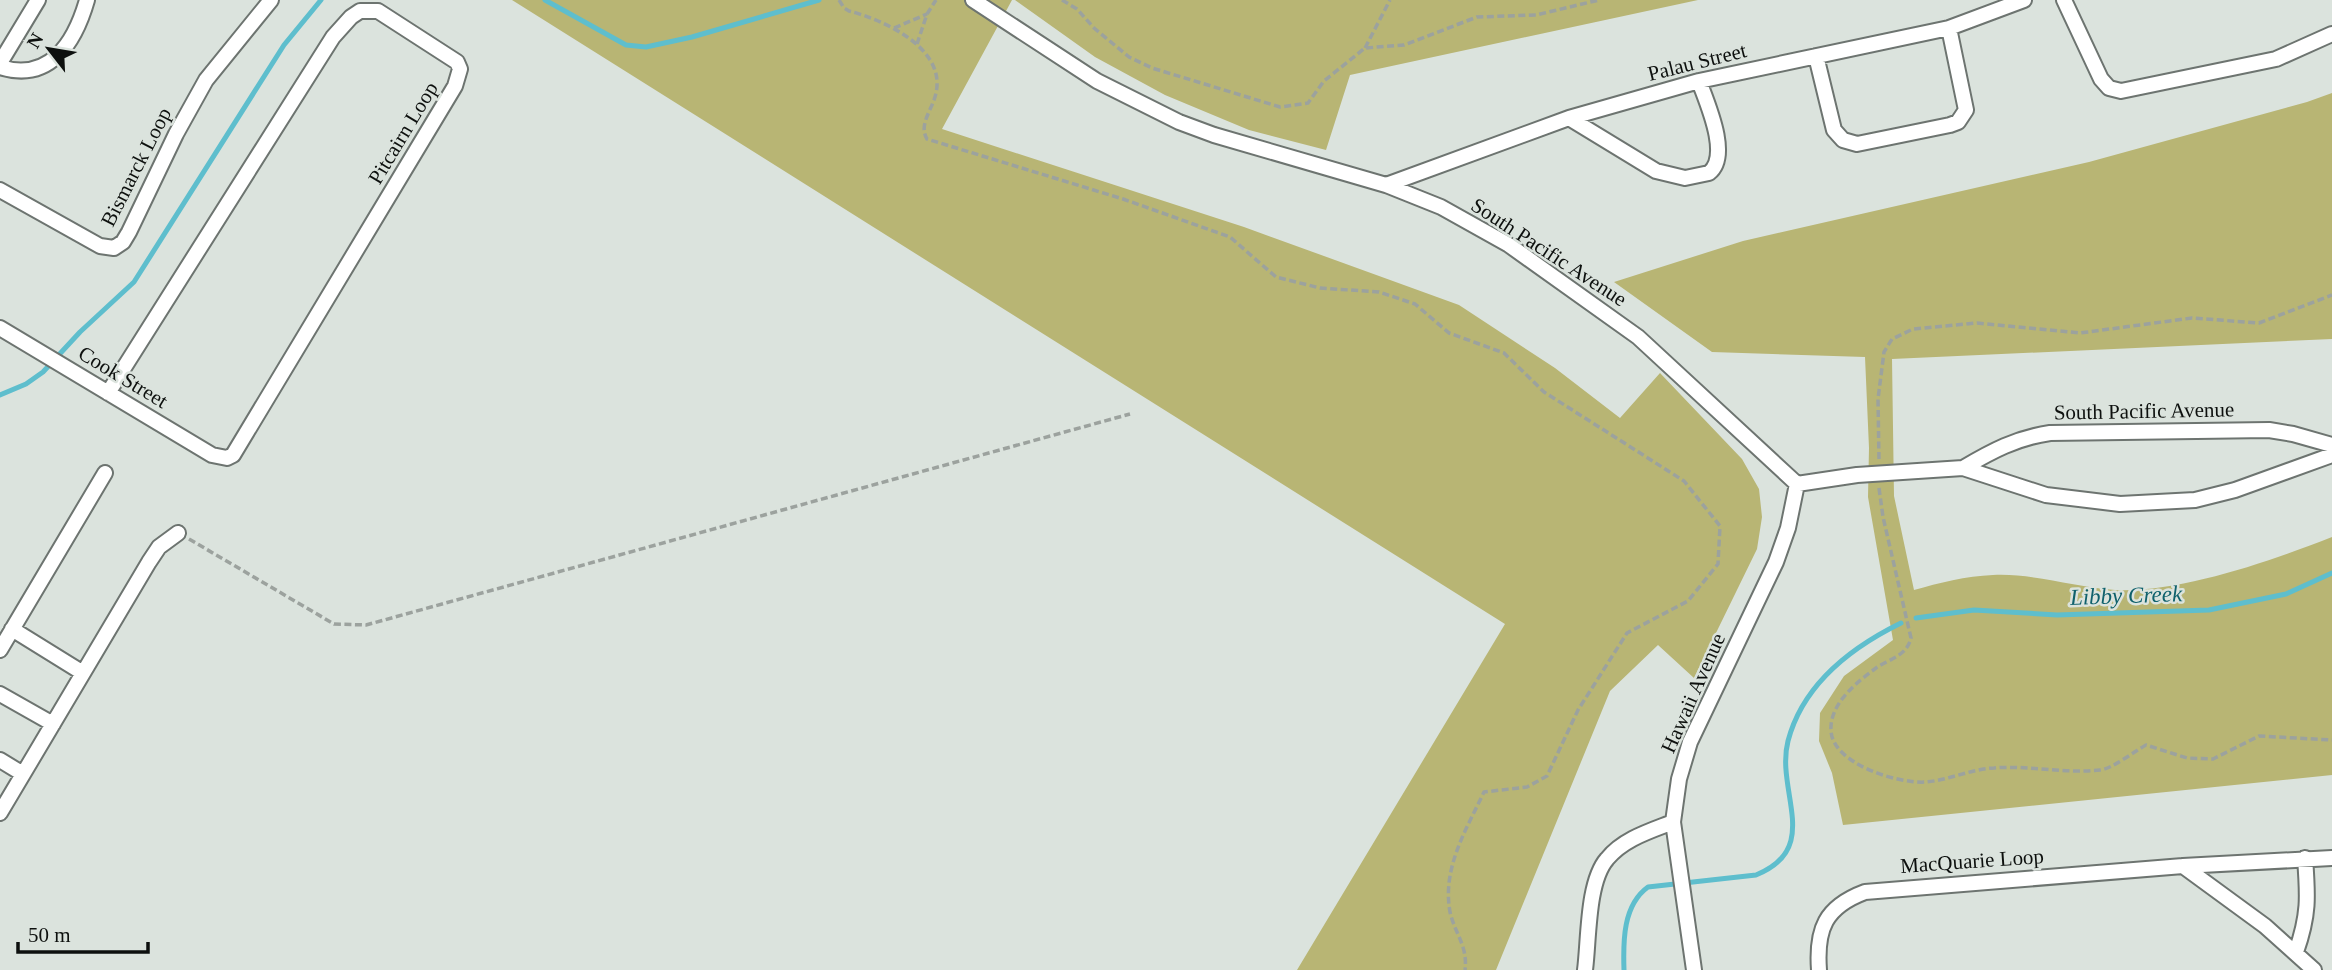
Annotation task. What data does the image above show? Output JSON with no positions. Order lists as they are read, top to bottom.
{
  "streets": {
    "street": [
      "Palau Street",
      "Pitcairn Loop",
      "Bismarck Loop",
      "South Pacific Avenue",
      "Cook Street",
      "Hawaii Avenue",
      "MacQuarie Loop"
    ]
  },
  "crossings": [
    ["Palau Street", "South Pacific Avenue"],
    ["Pitcairn Loop", "Cook Street"],
    ["South Pacific Avenue", "Hawaii Avenue"]
  ],
  "water": ["Libby Creek"],
  "scale_bar": "50 m",
  "north": "top left"
}
